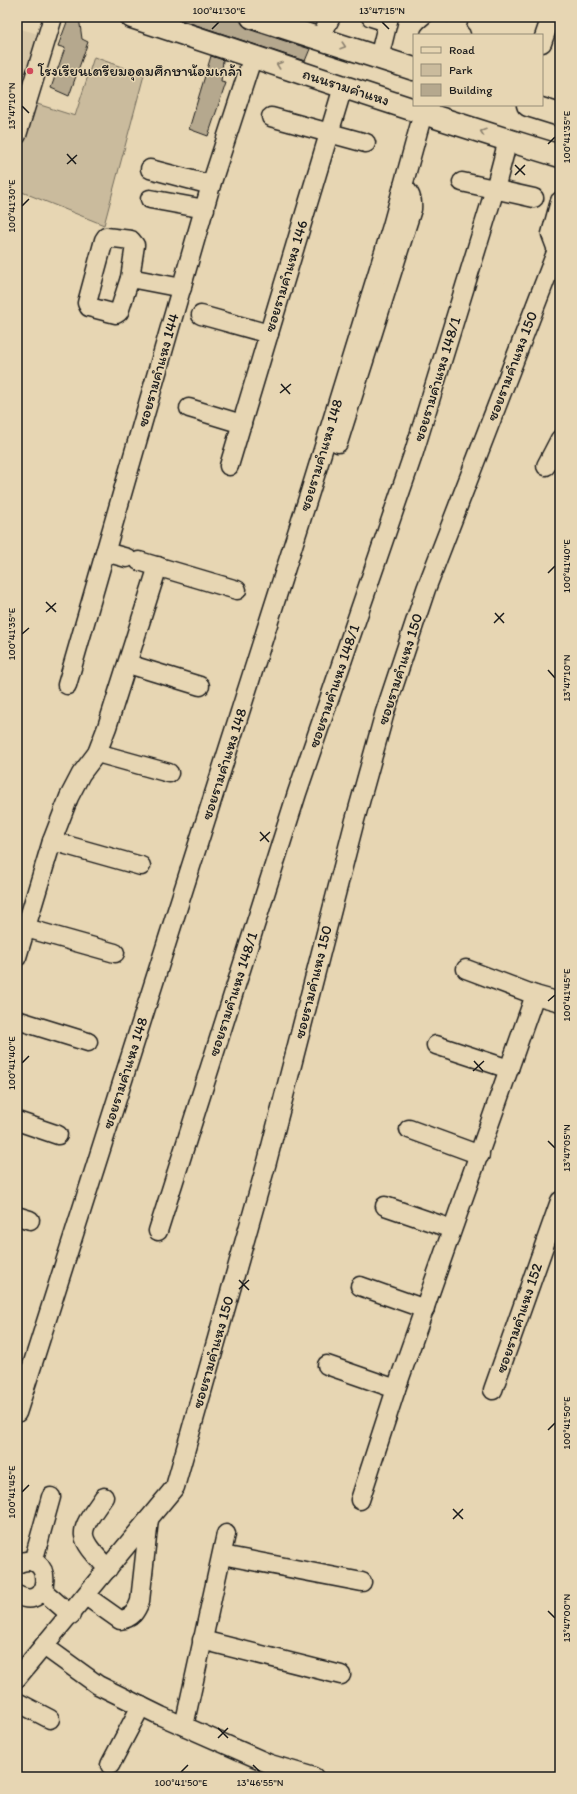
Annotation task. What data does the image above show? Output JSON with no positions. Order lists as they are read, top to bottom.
{
  "streets": {
    "main road": ["ถนนรามคำแหง"],
    "street": [
      "ซอยรามคำแหง 146",
      "ซอยรามคำแหง 150",
      "ซอยรามคำแหง 144",
      "ซอยรามคำแหง 148/1",
      "ซอยรามคำแหง 148",
      "ซอยรามคำแหง 152"
    ]
  },
  "crossings": [
    ["ถนนรามคำแหง", "ซอยรามคำแหง 146"],
    ["ถนนรามคำแหง", "ซอยรามคำแหง 144"],
    ["ถนนรามคำแหง", "ซอยรามคำแหง 148/1"],
    ["ถนนรามคำแหง", "ซอยรามคำแหง 148"]
  ],
  "places": ["โรงเรียนเตรียมอุดมศึกษาน้อมเกล้า"],
  "legend": ["Road", "Park", "Building"],
  "coordinates": [
    "100°41'30\"E",
    "13°47'15\"N",
    "13°47'10\"N",
    "100°41'35\"E",
    "100°41'40\"E",
    "100°41'45\"E",
    "13°47'05\"N",
    "100°41'50\"E",
    "13°47'00\"N",
    "13°46'55\"N"
  ]
}
